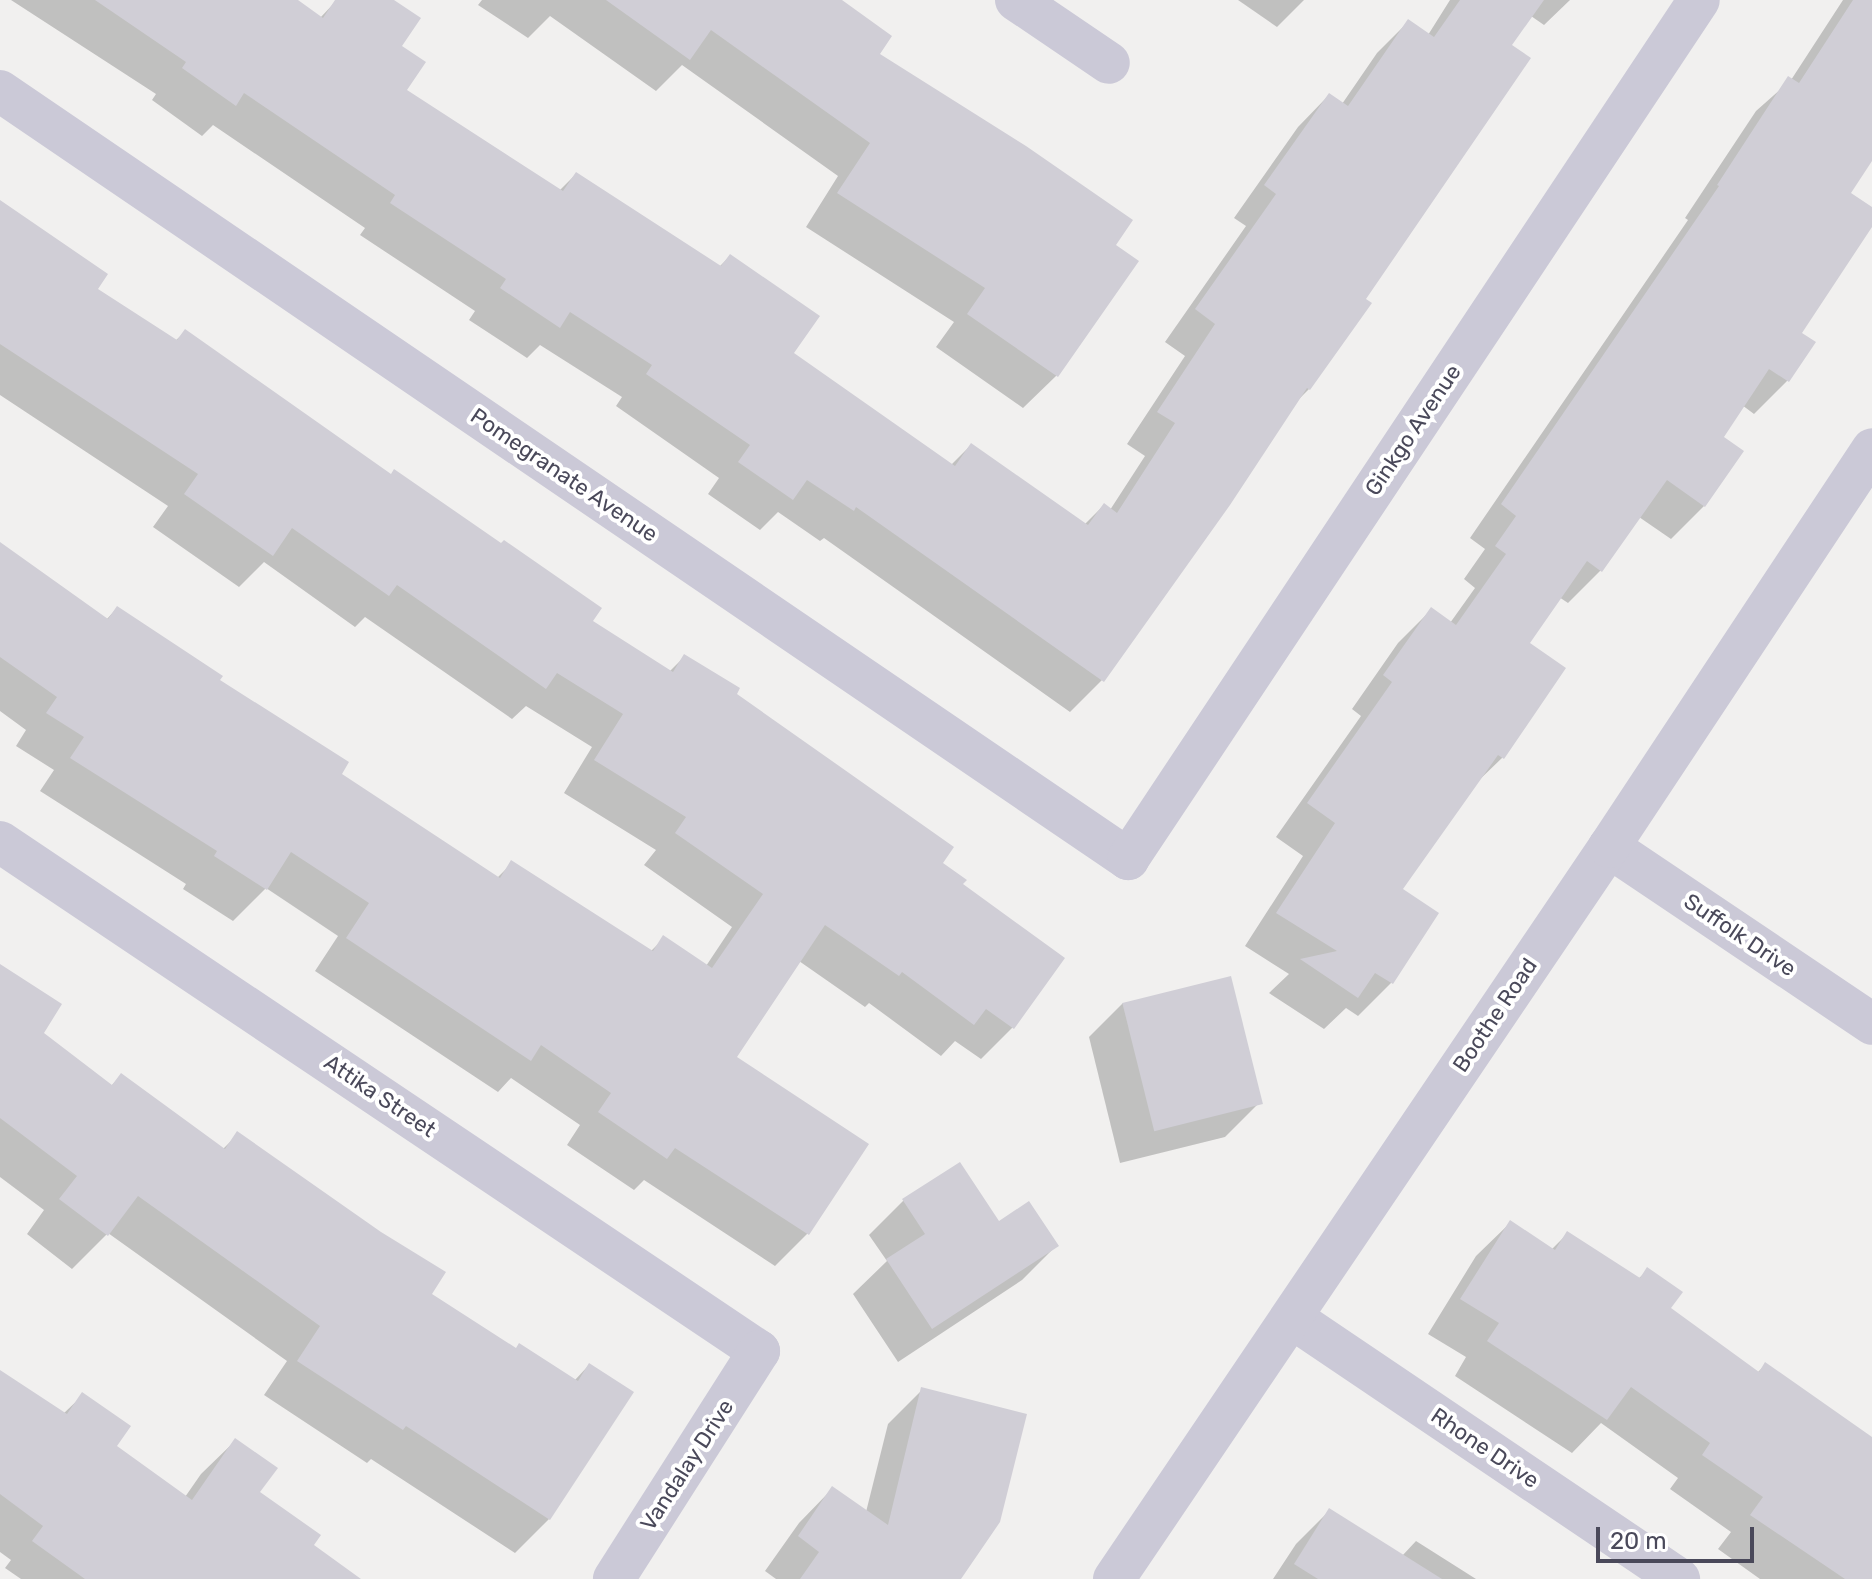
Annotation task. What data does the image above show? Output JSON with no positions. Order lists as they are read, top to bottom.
{
  "streets": {
    "street": [
      "Ginkgo Avenue",
      "Pomegranate Avenue",
      "Suffolk Drive",
      "Boothe Road",
      "Attika Street",
      "Rhone Drive",
      "Vandalay Drive"
    ]
  },
  "crossings": [
    ["Ginkgo Avenue", "Pomegranate Avenue"],
    ["Suffolk Drive", "Boothe Road"],
    ["Boothe Road", "Rhone Drive"],
    ["Attika Street", "Vandalay Drive"]
  ],
  "scale_bar": "20 m"
}
